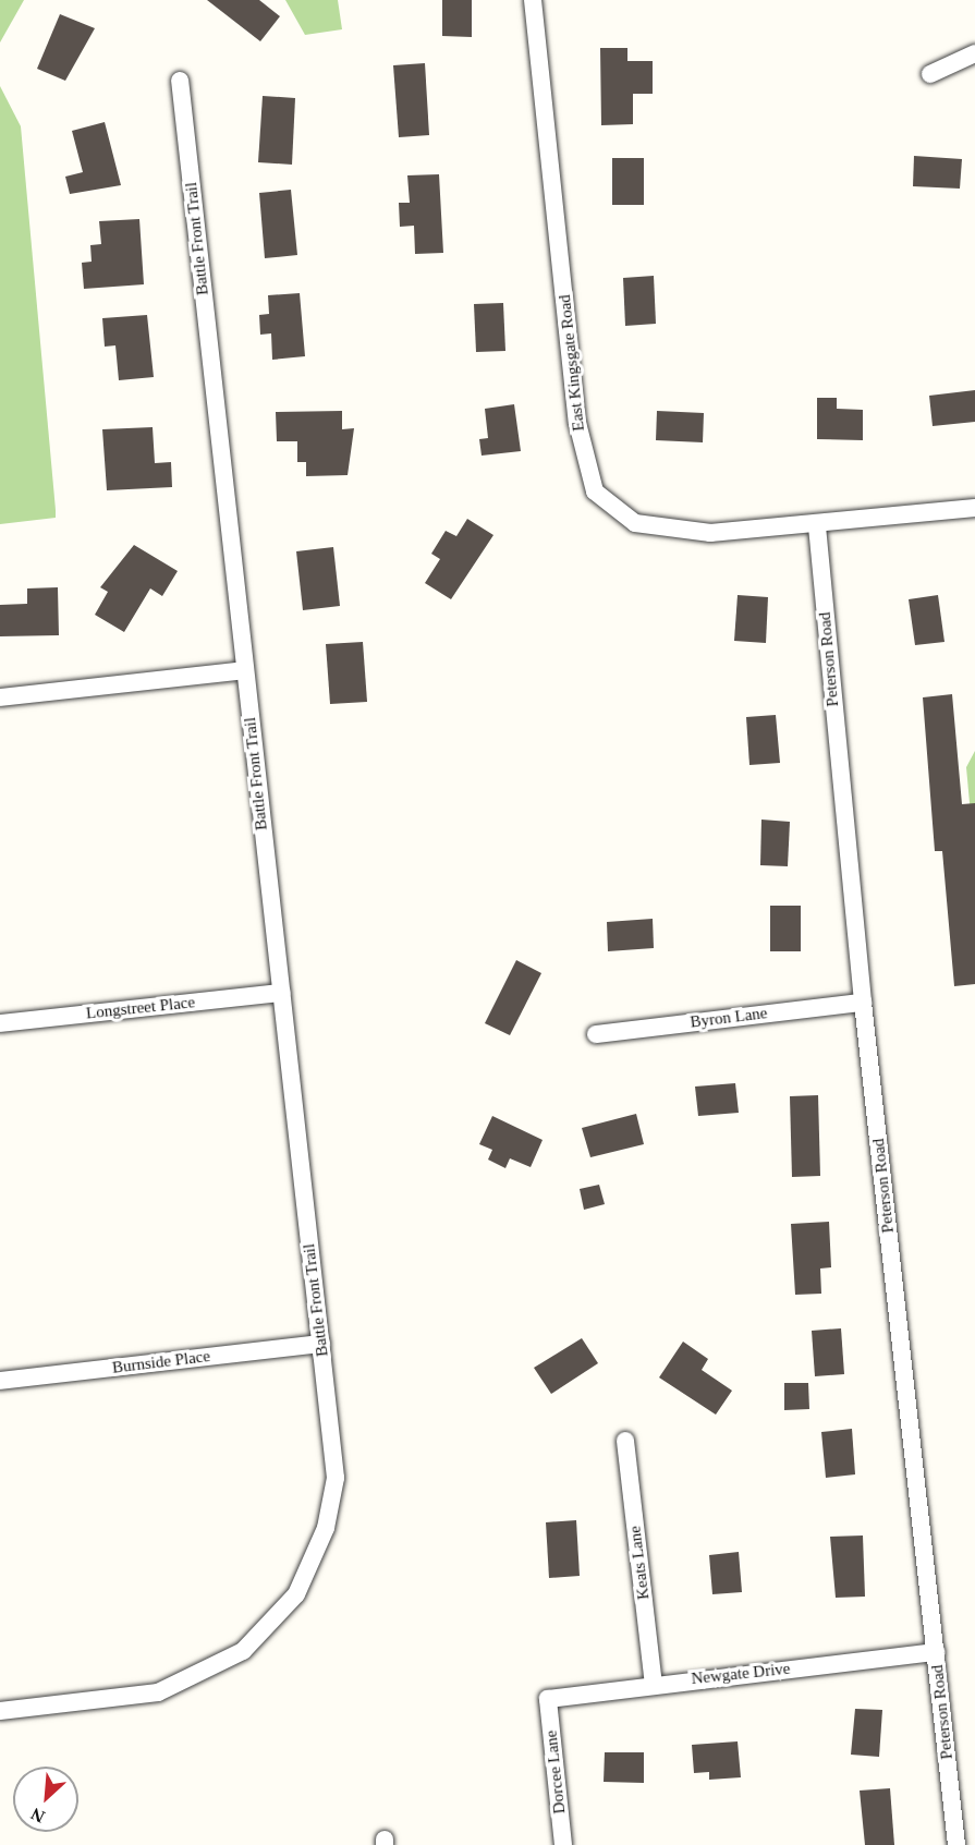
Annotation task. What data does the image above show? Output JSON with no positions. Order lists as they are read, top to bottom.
{
  "streets": {
    "street": [
      "Battle Front Trail",
      "East Kingsgate Road",
      "Peterson Road",
      "Longstreet Place",
      "Byron Lane",
      "Burnside Place",
      "Keats Lane",
      "Newgate Drive",
      "Dorcee Lane"
    ]
  },
  "crossings": [
    ["Battle Front Trail", "Longstreet Place"],
    ["Battle Front Trail", "Burnside Place"],
    ["East Kingsgate Road", "Peterson Road"],
    ["Peterson Road", "Byron Lane"],
    ["Peterson Road", "Newgate Drive"],
    ["Keats Lane", "Newgate Drive"],
    ["Newgate Drive", "Dorcee Lane"]
  ],
  "north": "bottom left"
}
